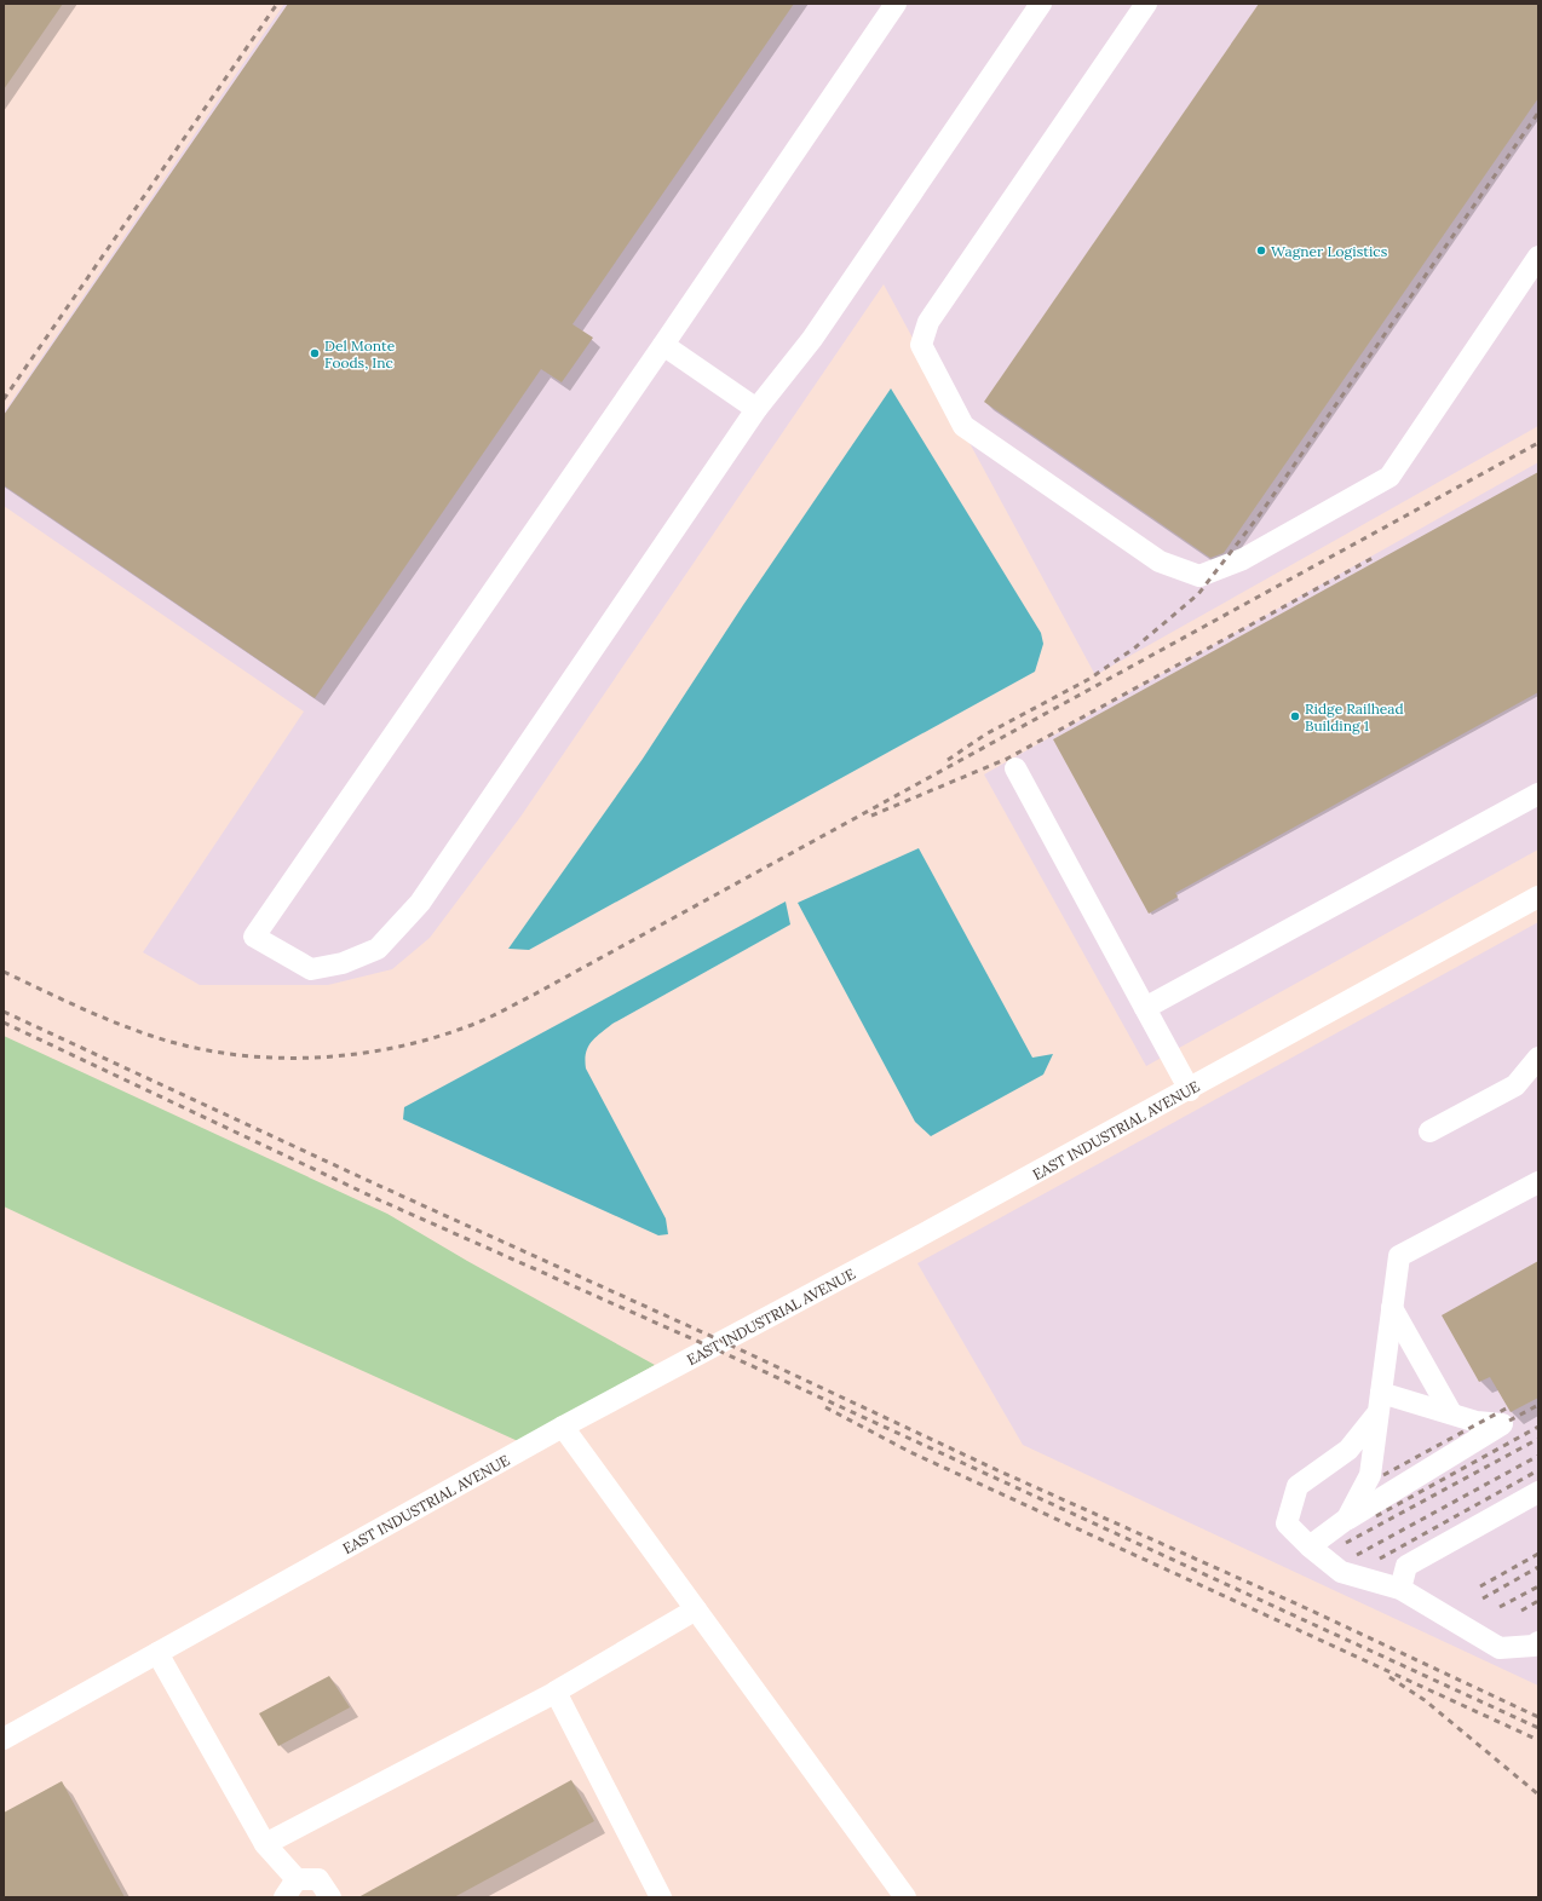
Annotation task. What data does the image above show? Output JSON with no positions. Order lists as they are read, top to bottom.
{
  "streets": {
    "street": ["EAST INDUSTRIAL AVENUE"]
  },
  "places": ["Wagner Logistics", "Del Monte Foods, Inc", "Ridge Railhead Building 1"]
}
